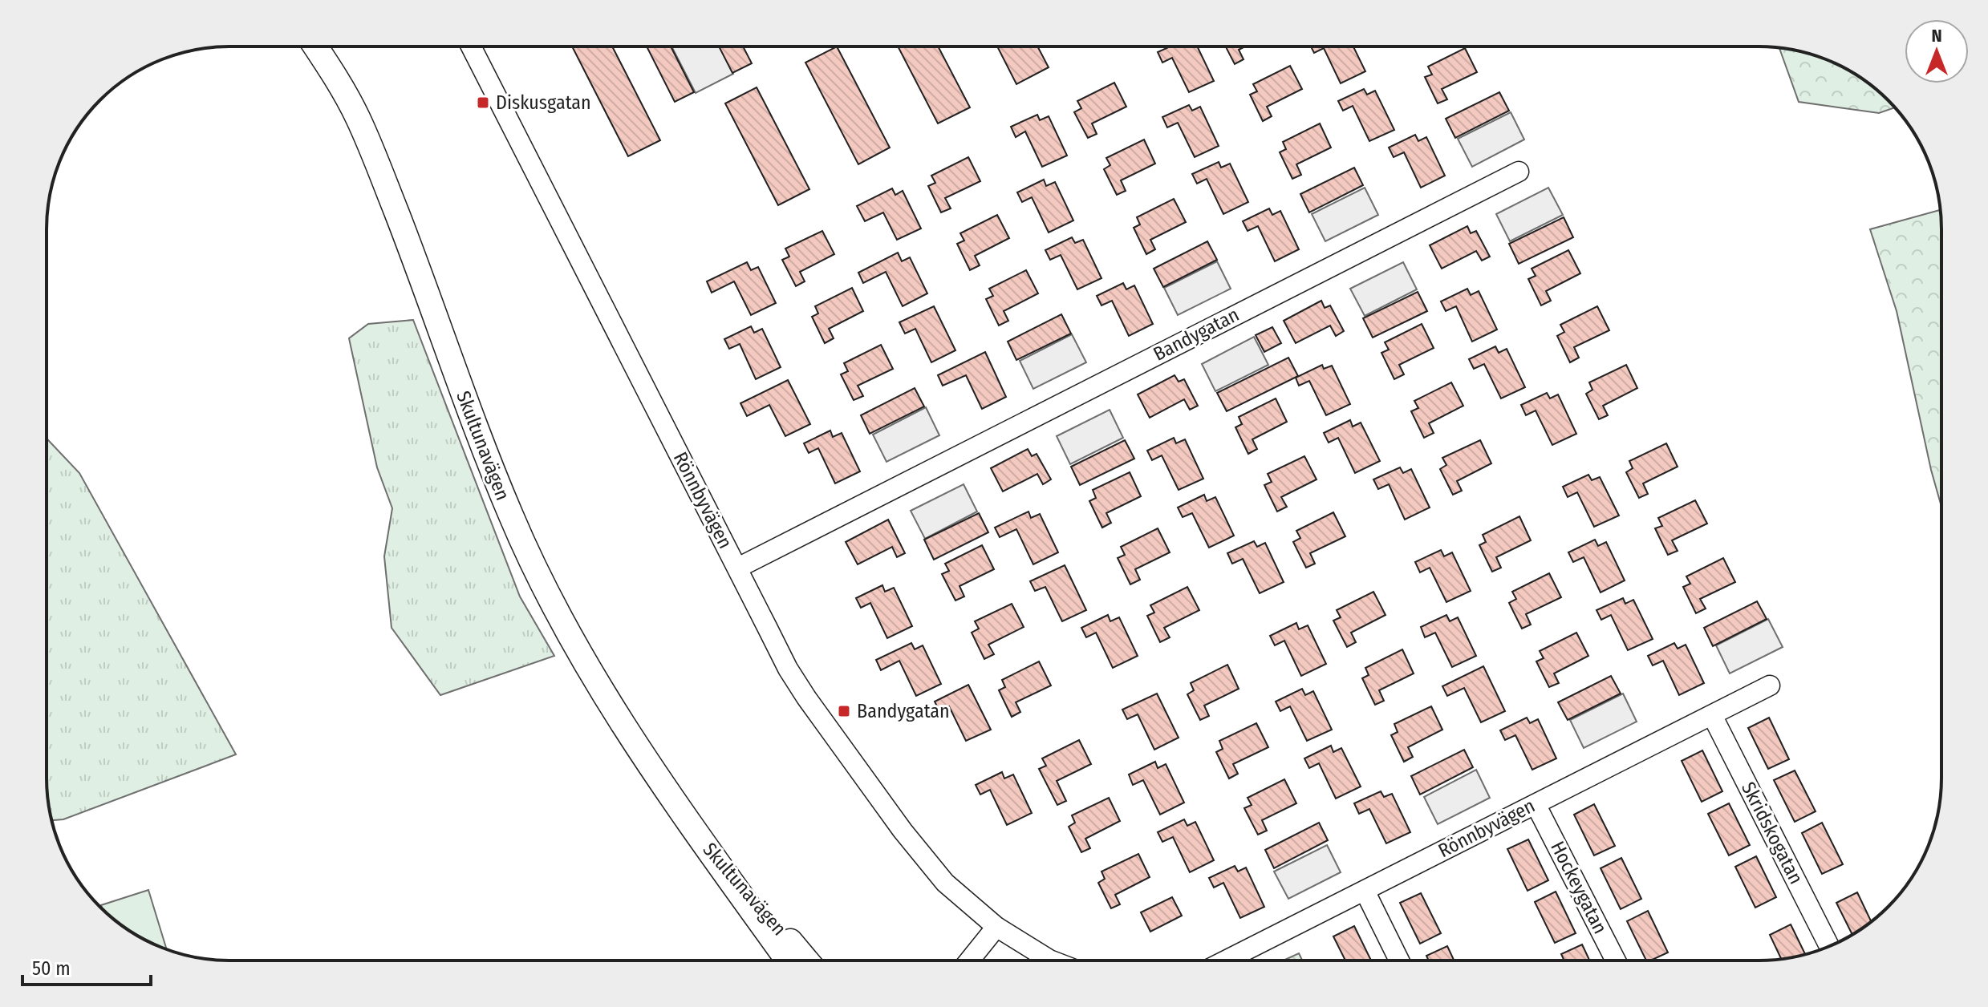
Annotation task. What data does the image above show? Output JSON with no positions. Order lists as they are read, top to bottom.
{
  "streets": {
    "main road": ["Skultunavägen"],
    "street": [
      "Bandygatan",
      "Rönnbyvägen",
      "Skridskogatan",
      "Hockeygatan"
    ]
  },
  "crossings": [
    ["Bandygatan", "Rönnbyvägen"],
    ["Rönnbyvägen", "Skridskogatan"],
    ["Rönnbyvägen", "Hockeygatan"]
  ],
  "places": {
    "transit": ["Diskusgatan", "Bandygatan"]
  },
  "scale_bar": "50 m",
  "north": "top"
}
